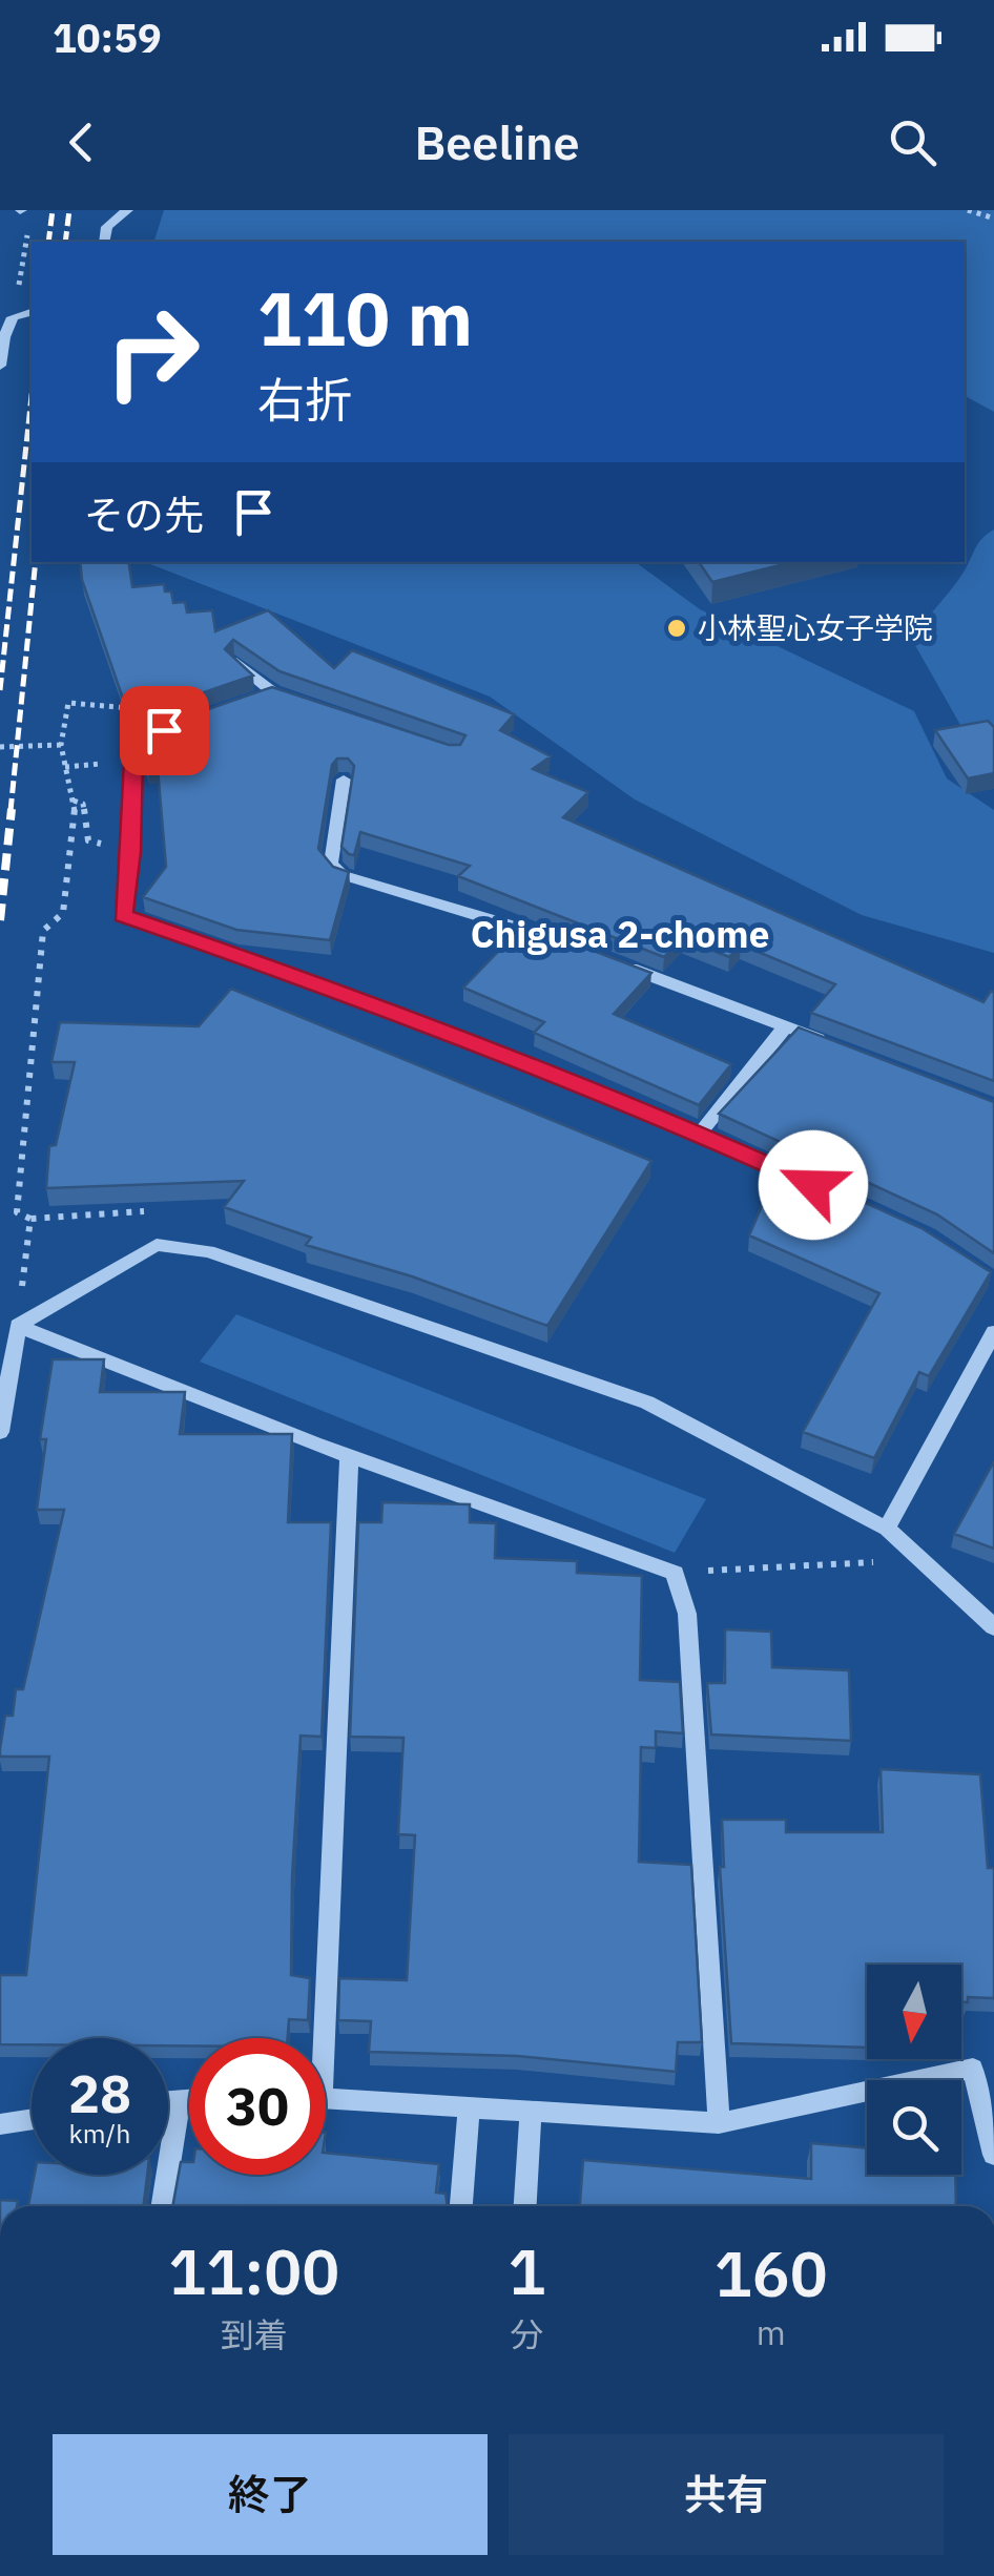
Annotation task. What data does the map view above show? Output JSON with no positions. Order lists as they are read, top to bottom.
{
  "districts": ["Chigusa 2-chome"],
  "places": ["小林聖心女子学院"],
  "north": "bottom",
  "page": {
    "status": "10:59",
    "header": "Beeline",
    "turn": ["110 m", "右折"],
    "then": "その先",
    "speed": "28 km/h",
    "limit": "30",
    "eta": [
      "11:00",
      "到着",
      "1",
      "分",
      "160",
      "m"
    ],
    "buttons": ["終了", "共有"]
  }
}
